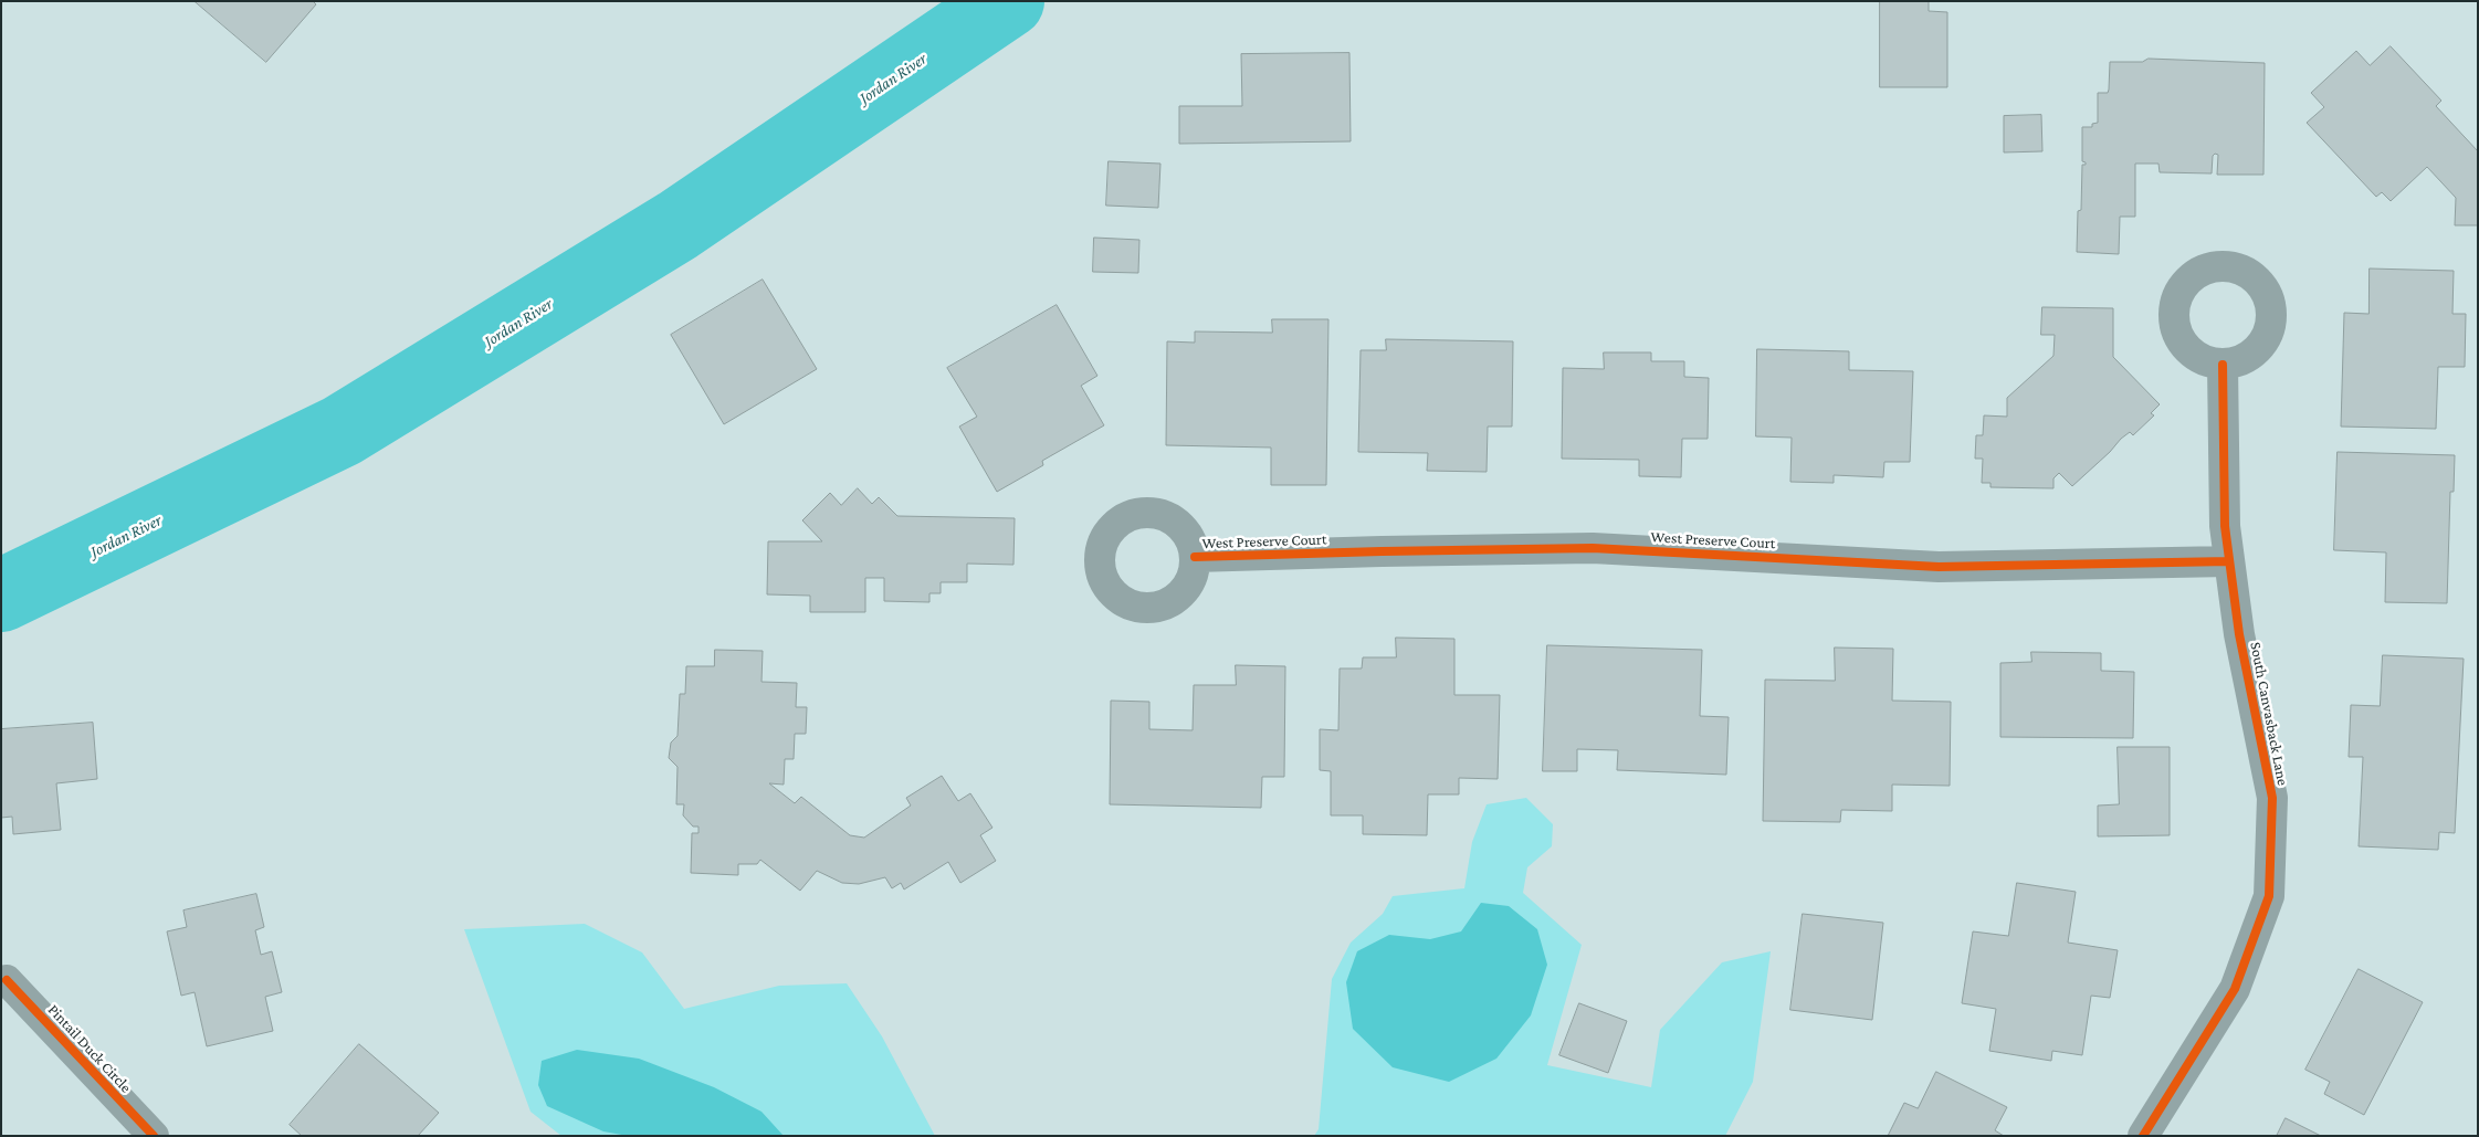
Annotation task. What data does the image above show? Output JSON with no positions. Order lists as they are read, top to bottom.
{
  "streets": {
    "street": ["West Preserve Court", "South Canvasback Lane", "Pintail Duck Circle"]
  },
  "crossings": [
    ["West Preserve Court", "South Canvasback Lane"]
  ],
  "water": ["Jordan River"]
}
